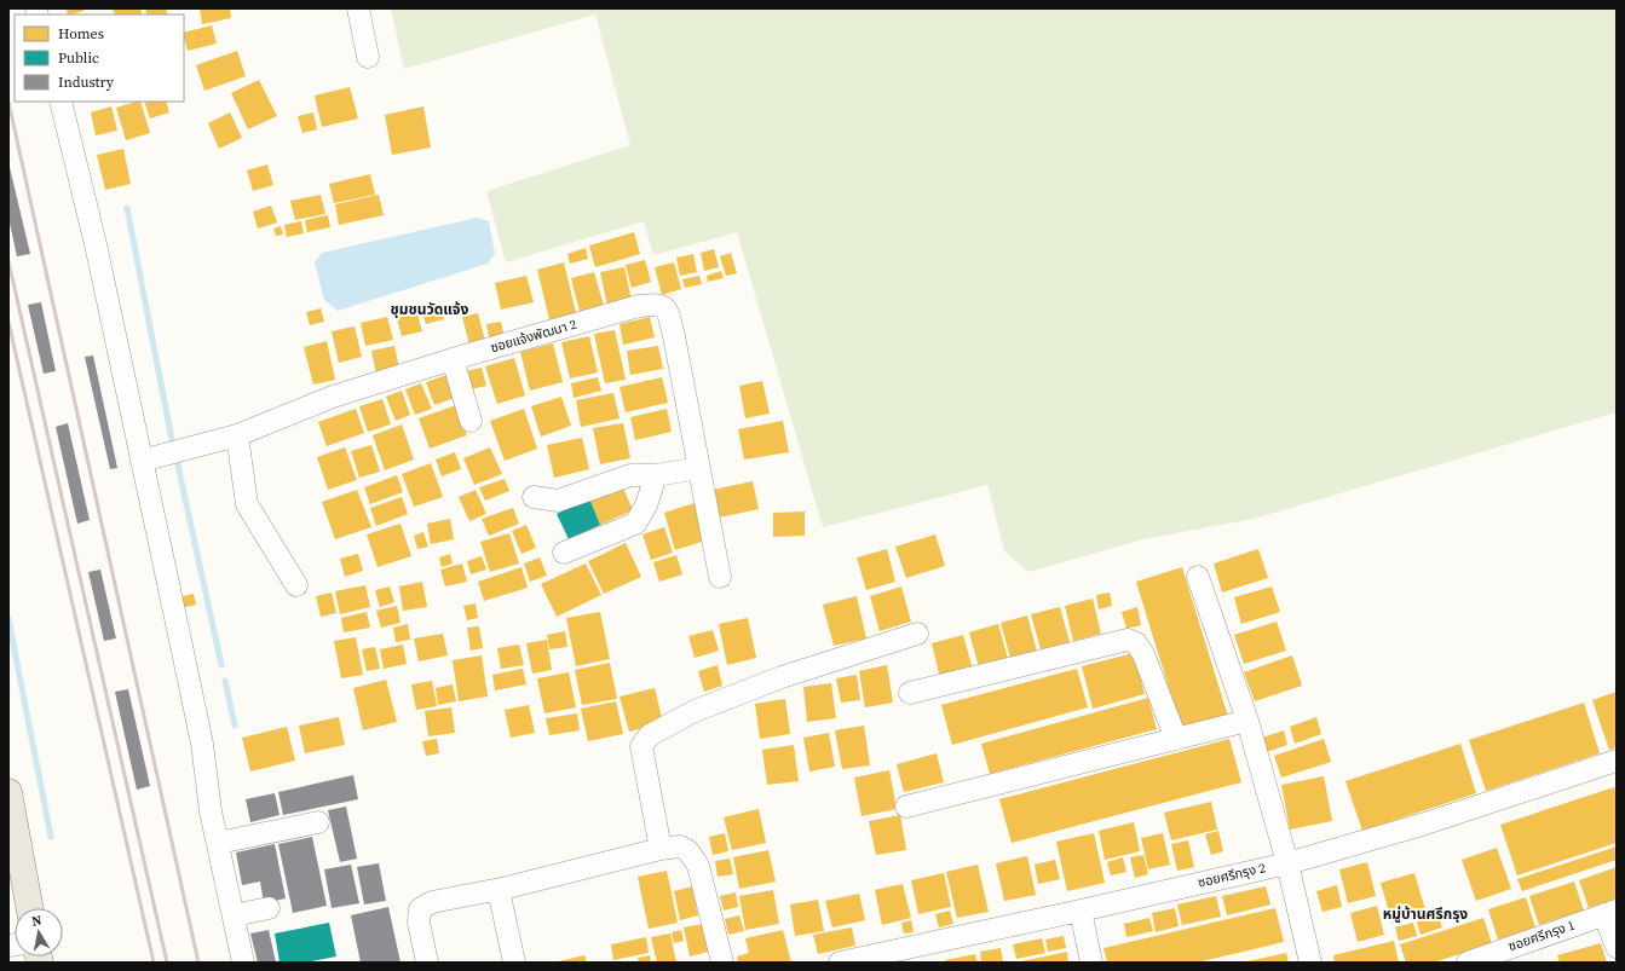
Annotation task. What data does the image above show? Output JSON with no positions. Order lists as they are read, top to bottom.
{
  "streets": {
    "street": ["ซอยแจ้งพัฒนา 2", "ซอยศรีกรุง 2", "ซอยศรีกรุง 1"]
  },
  "districts": ["ชุมชนวัดแจ้ง", "หมู่บ้านศรีกรุง"],
  "legend": ["Homes", "Public", "Industry"],
  "north": "top"
}
